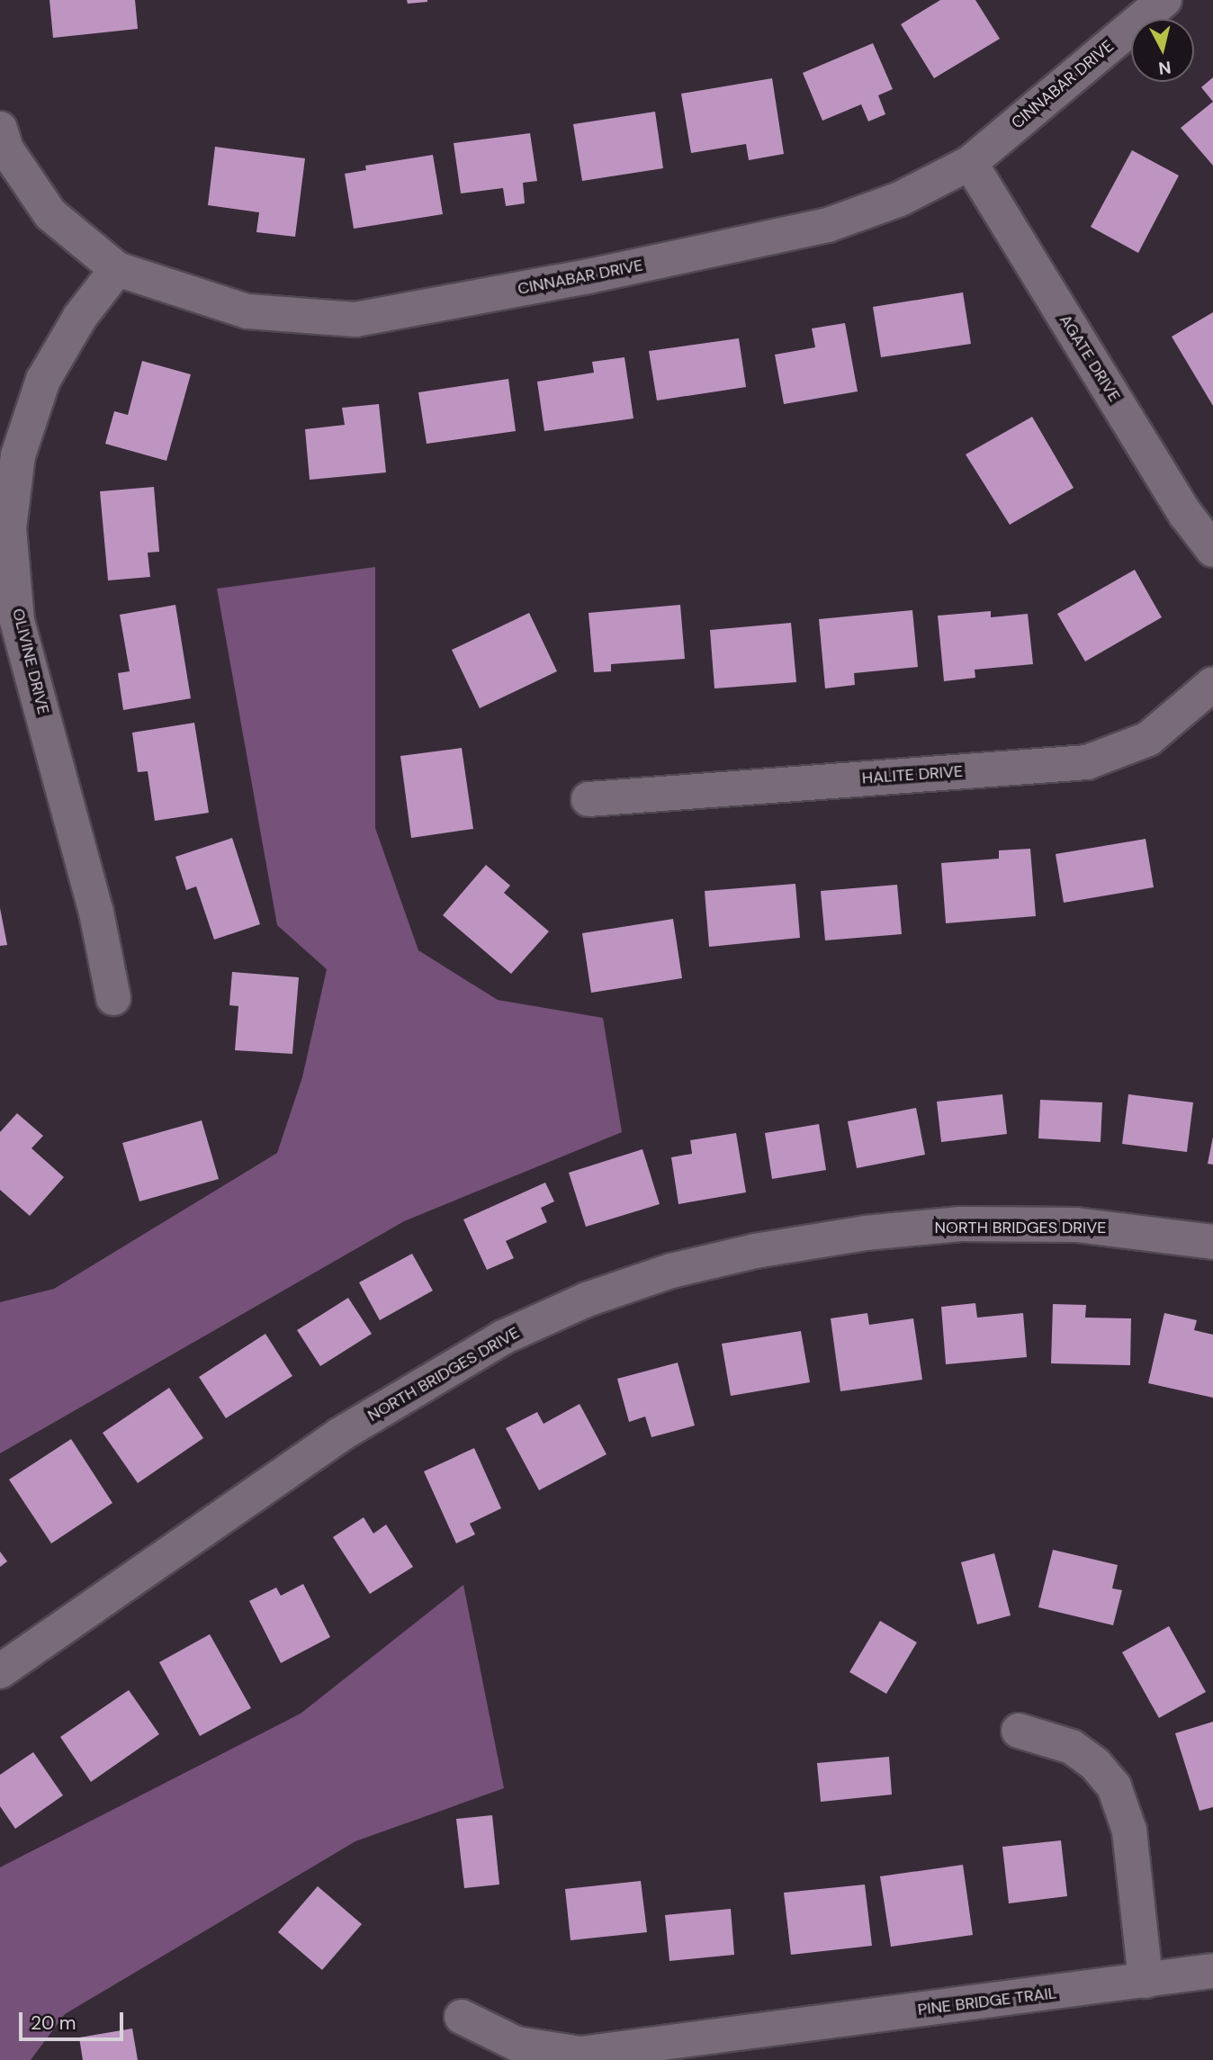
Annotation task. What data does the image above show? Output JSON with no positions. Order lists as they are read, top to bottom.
{
  "streets": {
    "street": [
      "CINNABAR DRIVE",
      "AGATE DRIVE",
      "OLIVINE DRIVE",
      "HALITE DRIVE",
      "NORTH BRIDGES DRIVE",
      "PINE BRIDGE TRAIL"
    ]
  },
  "crossings": [
    ["CINNABAR DRIVE", "AGATE DRIVE"],
    ["CINNABAR DRIVE", "OLIVINE DRIVE"]
  ],
  "scale_bar": "20 m",
  "north": "bottom"
}
